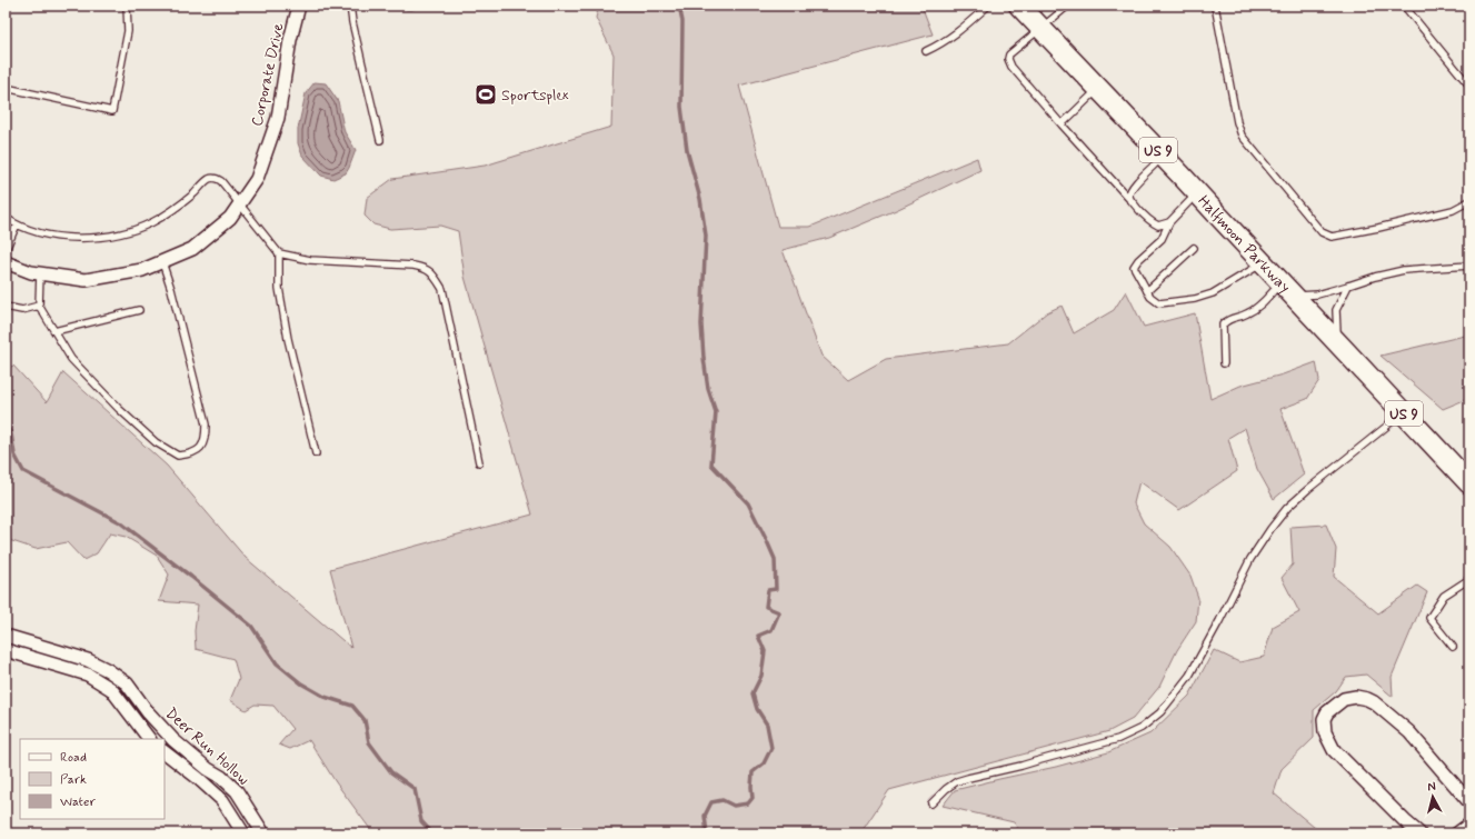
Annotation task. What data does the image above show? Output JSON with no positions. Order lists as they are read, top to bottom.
{
  "streets": {
    "main road": ["US 9", "Halfmoon Parkway"],
    "street": ["Corporate Drive", "Deer Run Hollow"]
  },
  "places": {
    "sports": ["Sportsplex"]
  },
  "legend": ["Road", "Park", "Water"],
  "north": "top"
}
